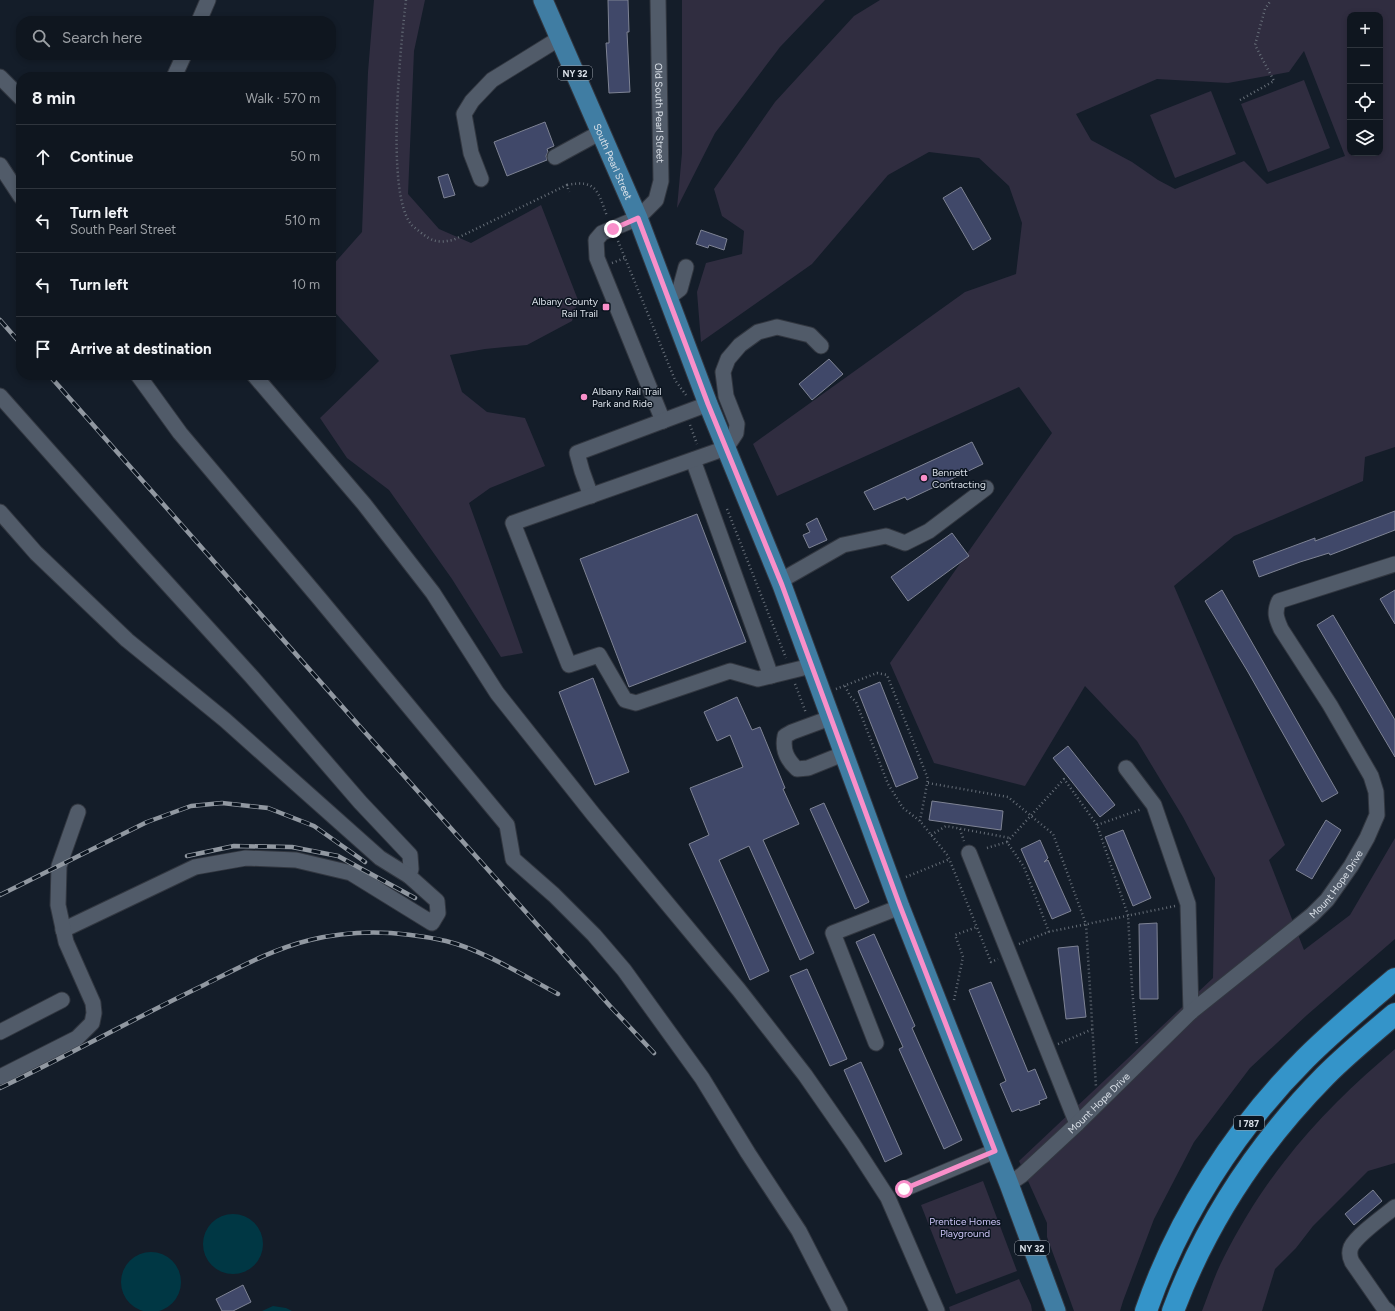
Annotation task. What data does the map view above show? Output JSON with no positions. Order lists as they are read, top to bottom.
{
  "streets": {
    "highway": ["I 787"],
    "main road": ["NY 32", "South Pearl Street"],
    "street": ["Old South Pearl Street", "Mount Hope Drive"]
  },
  "crossings": [
    ["Old South Pearl Street", "South Pearl Street"],
    ["South Pearl Street", "Mount Hope Drive"]
  ],
  "parks": ["Prentice Homes Playground"],
  "places": {
    "transit": ["Albany County Rail Trail"],
    "other": ["Albany Rail Trail Park and Ride", "Bennett Contracting"]
  },
  "page": {
    "map_buttons": ["+", "−"],
    "search": "Search here",
    "heading": ["8 min", "Walk · 570 m"],
    "list": [
      ["Continue", "50 m"],
      ["Turn left", "South Pearl Street", "510 m"],
      ["Turn left", "10 m"],
      "Arrive at destination"
    ]
  }
}
